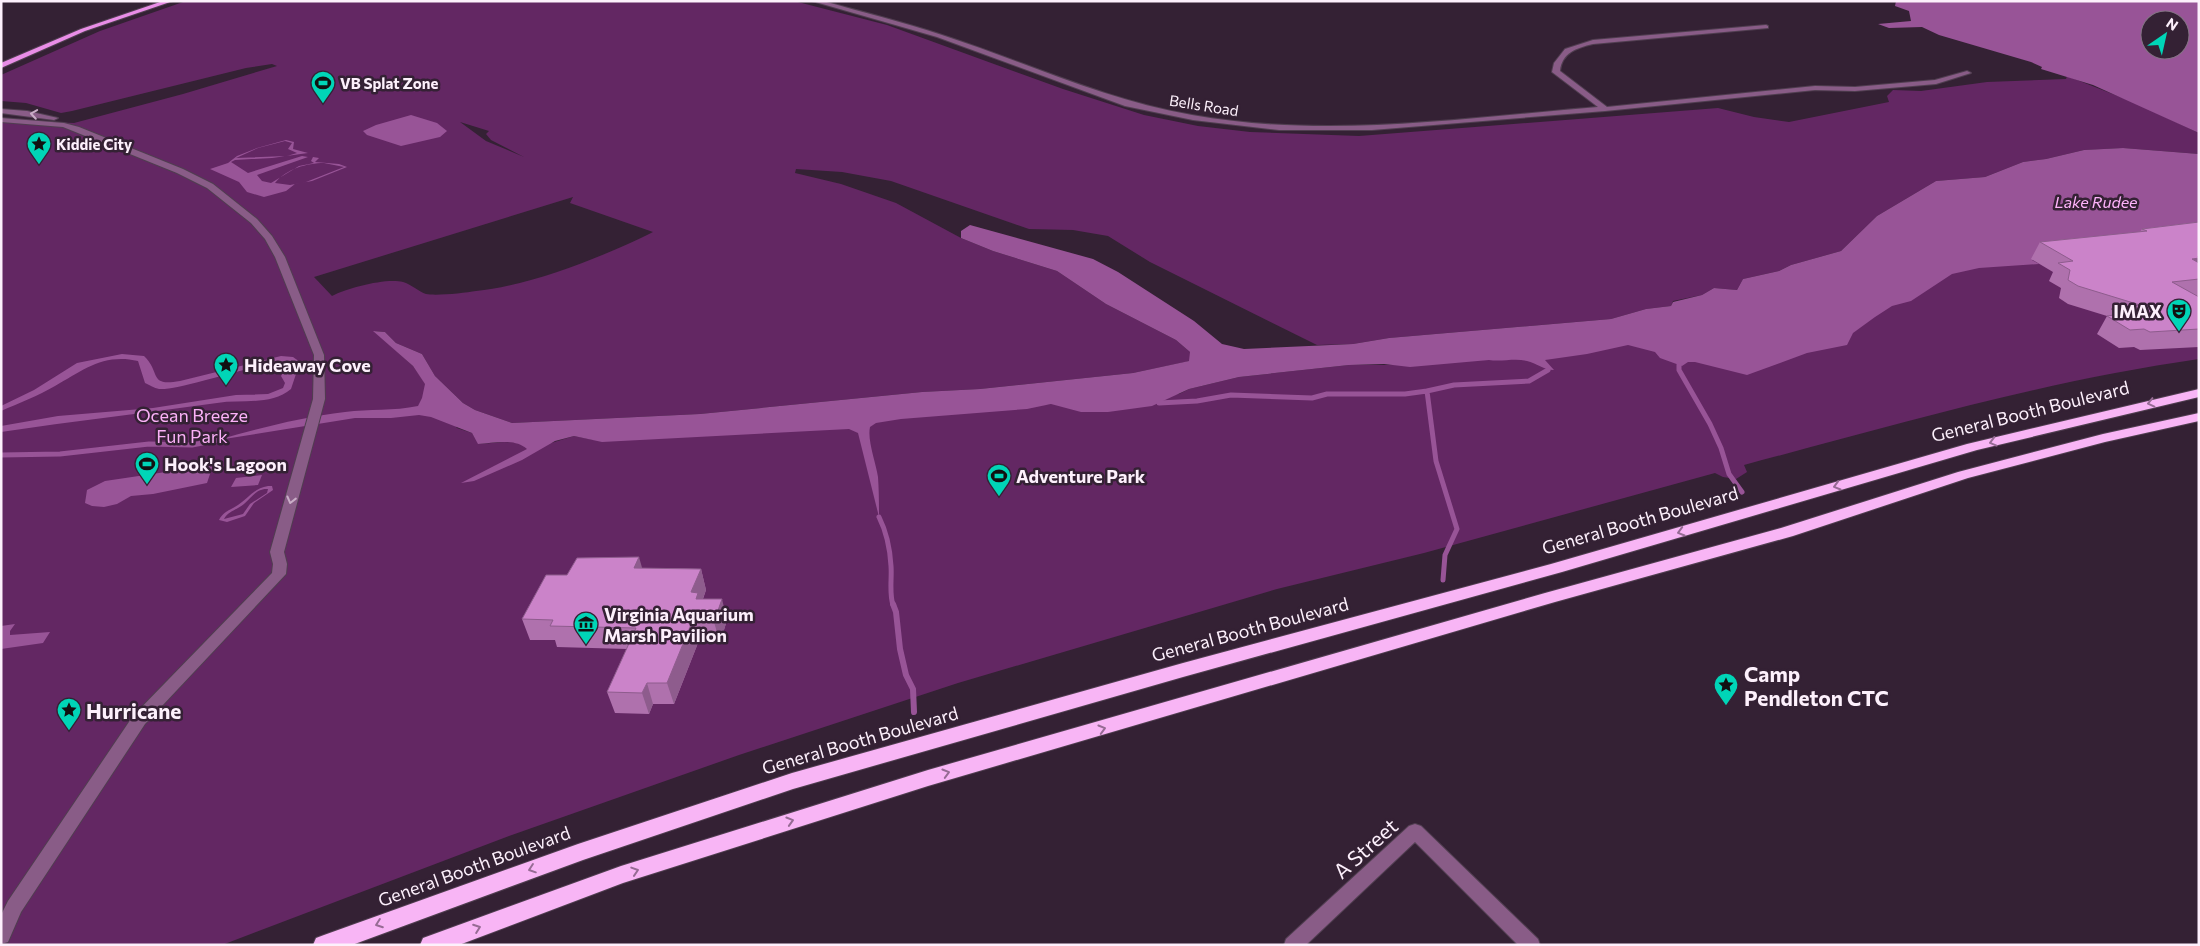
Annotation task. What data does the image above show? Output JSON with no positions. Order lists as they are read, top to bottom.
{
  "streets": {
    "highway": ["General Booth Boulevard"],
    "street": ["Bells Road", "A Street"]
  },
  "water": ["Lake Rudee"],
  "parks": ["Ocean Breeze Fun Park"],
  "places": {
    "sports": ["VB Splat Zone", "Hook's Lagoon", "Adventure Park"],
    "place": [
      "Kiddie City",
      "Hideaway Cove",
      "Camp Pendleton CTC",
      "Hurricane"
    ],
    "theatre": ["IMAX"],
    "museum": ["Virginia Aquarium Marsh Pavilion"]
  },
  "north": "top right"
}
